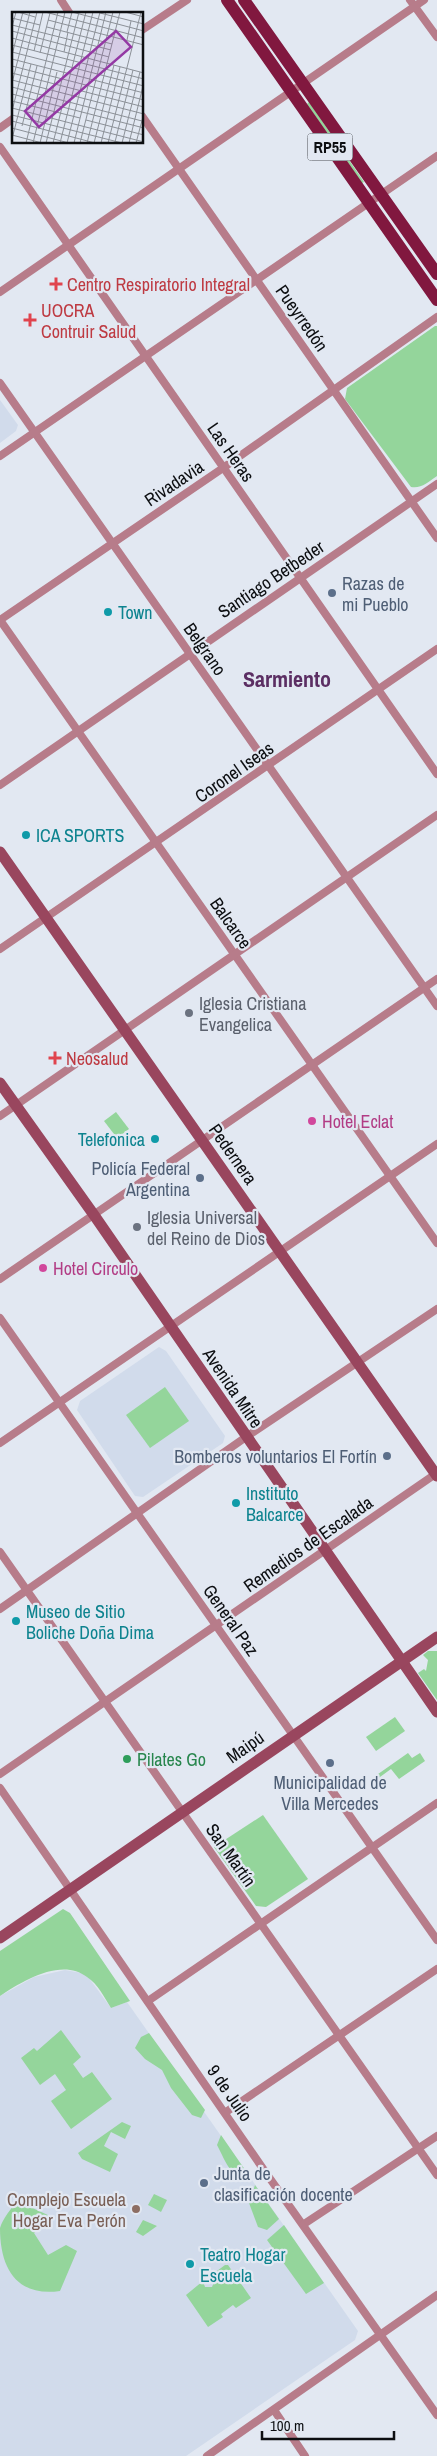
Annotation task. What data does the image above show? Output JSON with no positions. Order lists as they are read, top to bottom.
{
  "streets": {
    "main road": ["RP55"],
    "street": [
      "Pueyrredón",
      "Las Heras",
      "Rivadavia",
      "Santiago Betbeder",
      "Belgrano",
      "Coronel Iseas",
      "Balcarce",
      "Pedernera",
      "Avenida Mitre",
      "Remedios de Escalada",
      "General Paz",
      "Maipú",
      "San Martín",
      "9 de Julio"
    ]
  },
  "crossings": [
    ["Pueyrredón", "Rivadavia"],
    ["Pueyrredón", "Santiago Betbeder"],
    ["Las Heras", "Rivadavia"],
    ["Las Heras", "Santiago Betbeder"],
    ["Las Heras", "Coronel Iseas"],
    ["Rivadavia", "Belgrano"],
    ["Rivadavia", "Balcarce"],
    ["Santiago Betbeder", "Belgrano"],
    ["Santiago Betbeder", "Balcarce"],
    ["Belgrano", "Coronel Iseas"],
    ["Coronel Iseas", "Balcarce"],
    ["Coronel Iseas", "Pedernera"],
    ["Pedernera", "Remedios de Escalada"],
    ["Avenida Mitre", "Remedios de Escalada"],
    ["Avenida Mitre", "Maipú"],
    ["Remedios de Escalada", "General Paz"],
    ["Remedios de Escalada", "San Martín"],
    ["General Paz", "Maipú"],
    ["Maipú", "San Martín"],
    ["Maipú", "9 de Julio"]
  ],
  "districts": ["Sarmiento"],
  "places": {
    "health": ["Centro Respiratorio Integral", "UOCRA Contruir Salud", "Neosalud"],
    "other": [
      "Razas de mi Pueblo",
      "Town",
      "ICA SPORTS",
      "Iglesia Cristiana Evangelica",
      "Hotel Eclat",
      "Telefonica",
      "Policía Federal Argentina",
      "Iglesia Universal del Reino de Dios",
      "Hotel Circulo",
      "Bomberos voluntarios El Fortín",
      "Instituto Balcarce",
      "Museo de Sitio Boliche Doña Dima",
      "Pilates Go",
      "Municipalidad de Villa Mercedes",
      "Junta de clasificación docente",
      "Complejo Escuela Hogar Eva Perón",
      "Teatro Hogar Escuela"
    ]
  },
  "scale_bar": "100 m"
}
